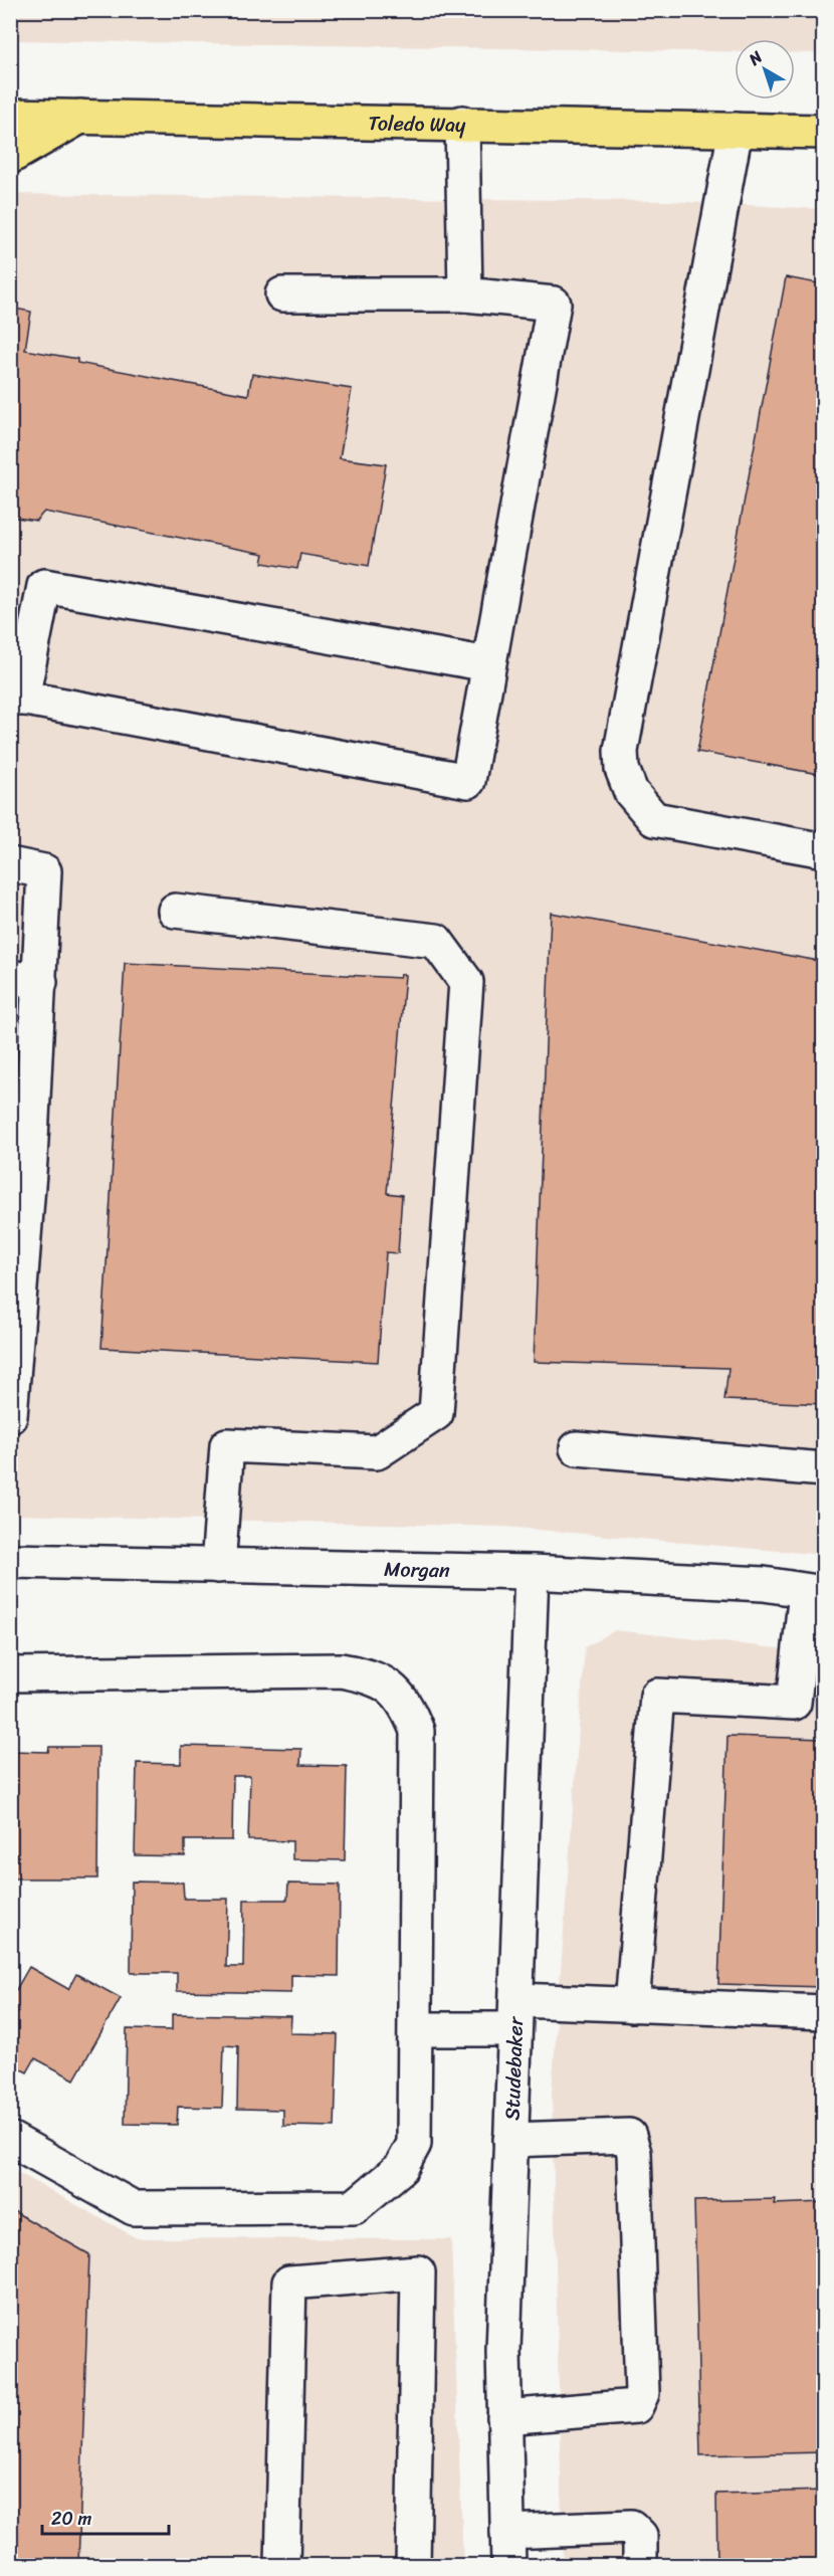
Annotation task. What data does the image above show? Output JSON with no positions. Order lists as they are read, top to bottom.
{
  "streets": {
    "main road": ["Toledo Way"],
    "street": ["Morgan", "Studebaker"]
  },
  "crossings": [
    ["Morgan", "Studebaker"]
  ],
  "scale_bar": "20 m",
  "north": "top left"
}
